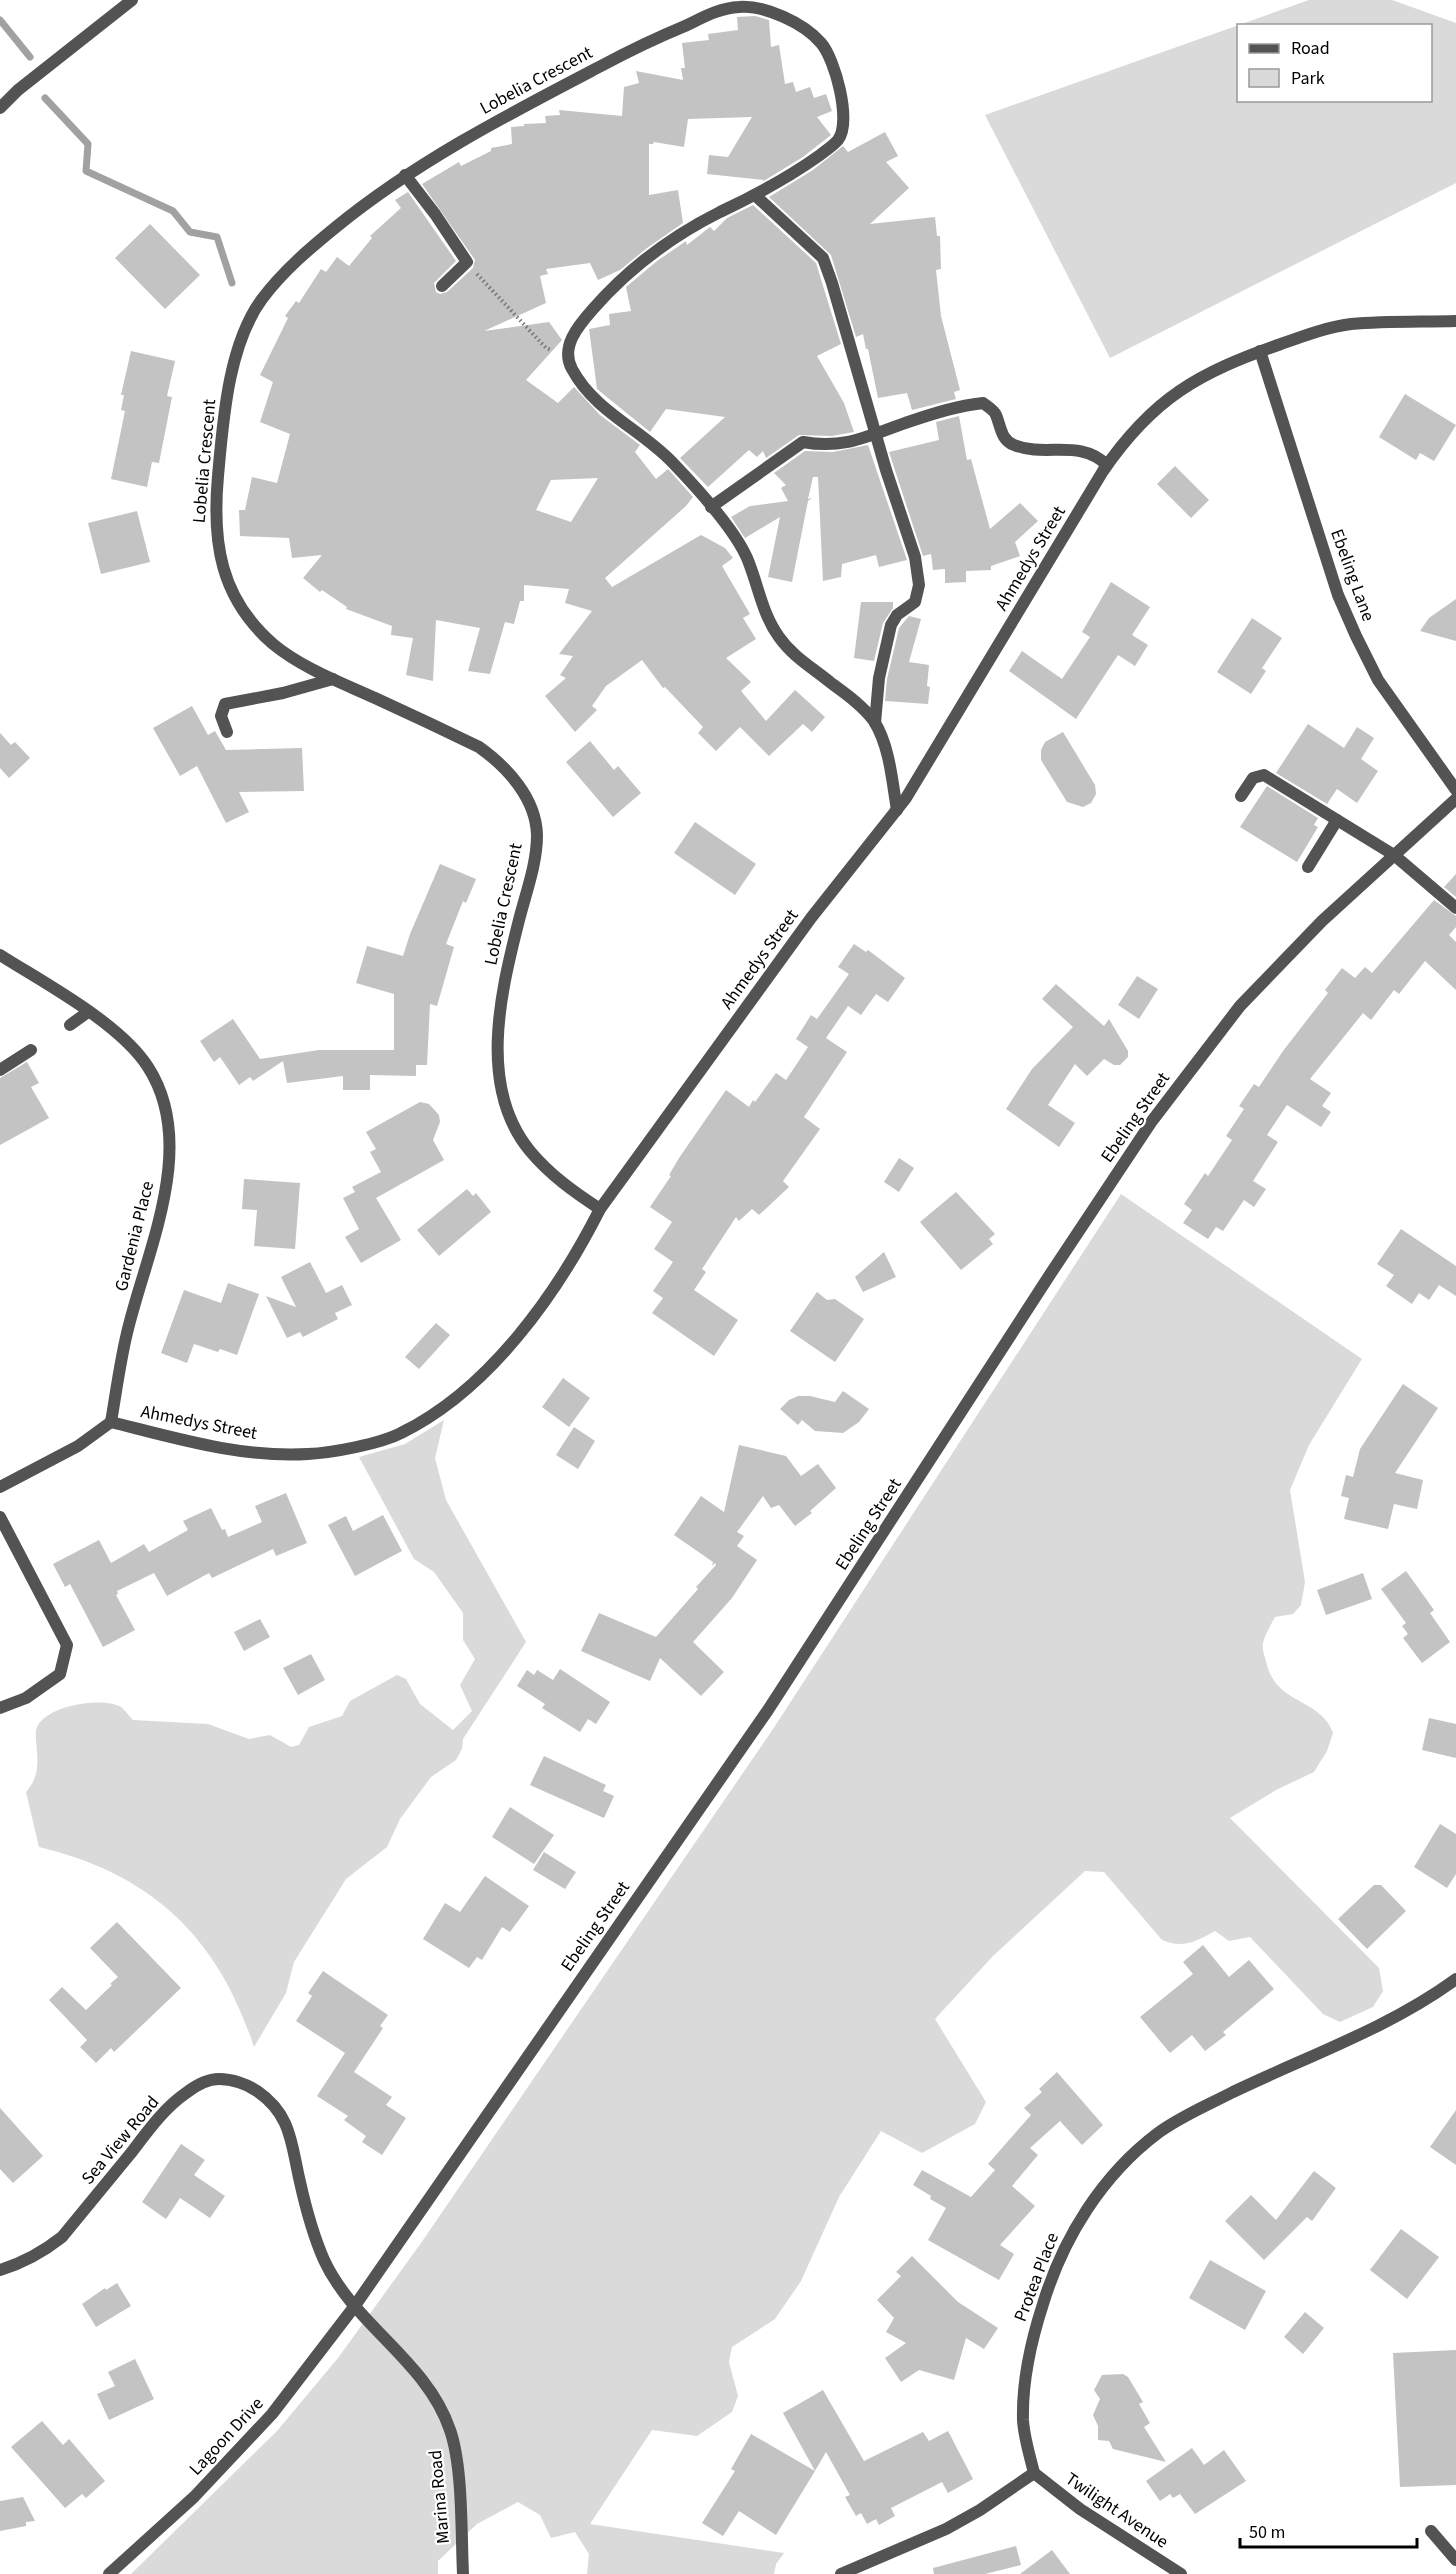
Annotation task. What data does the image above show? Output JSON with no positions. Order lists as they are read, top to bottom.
{
  "streets": {
    "street": [
      "Lobelia Crescent",
      "Ahmedys Street",
      "Ebeling Lane",
      "Ebeling Street",
      "Gardenia Place",
      "Sea View Road",
      "Protea Place",
      "Lagoon Drive",
      "Marina Road",
      "Twilight Avenue"
    ]
  },
  "crossings": [
    ["Lobelia Crescent", "Ahmedys Street"],
    ["Ahmedys Street", "Ebeling Lane"],
    ["Ahmedys Street", "Gardenia Place"],
    ["Ebeling Street", "Sea View Road"],
    ["Ebeling Street", "Lagoon Drive"],
    ["Ebeling Street", "Marina Road"],
    ["Sea View Road", "Lagoon Drive"],
    ["Sea View Road", "Marina Road"],
    ["Protea Place", "Twilight Avenue"],
    ["Lagoon Drive", "Marina Road"]
  ],
  "legend": ["Road", "Park"],
  "scale_bar": "50 m"
}
